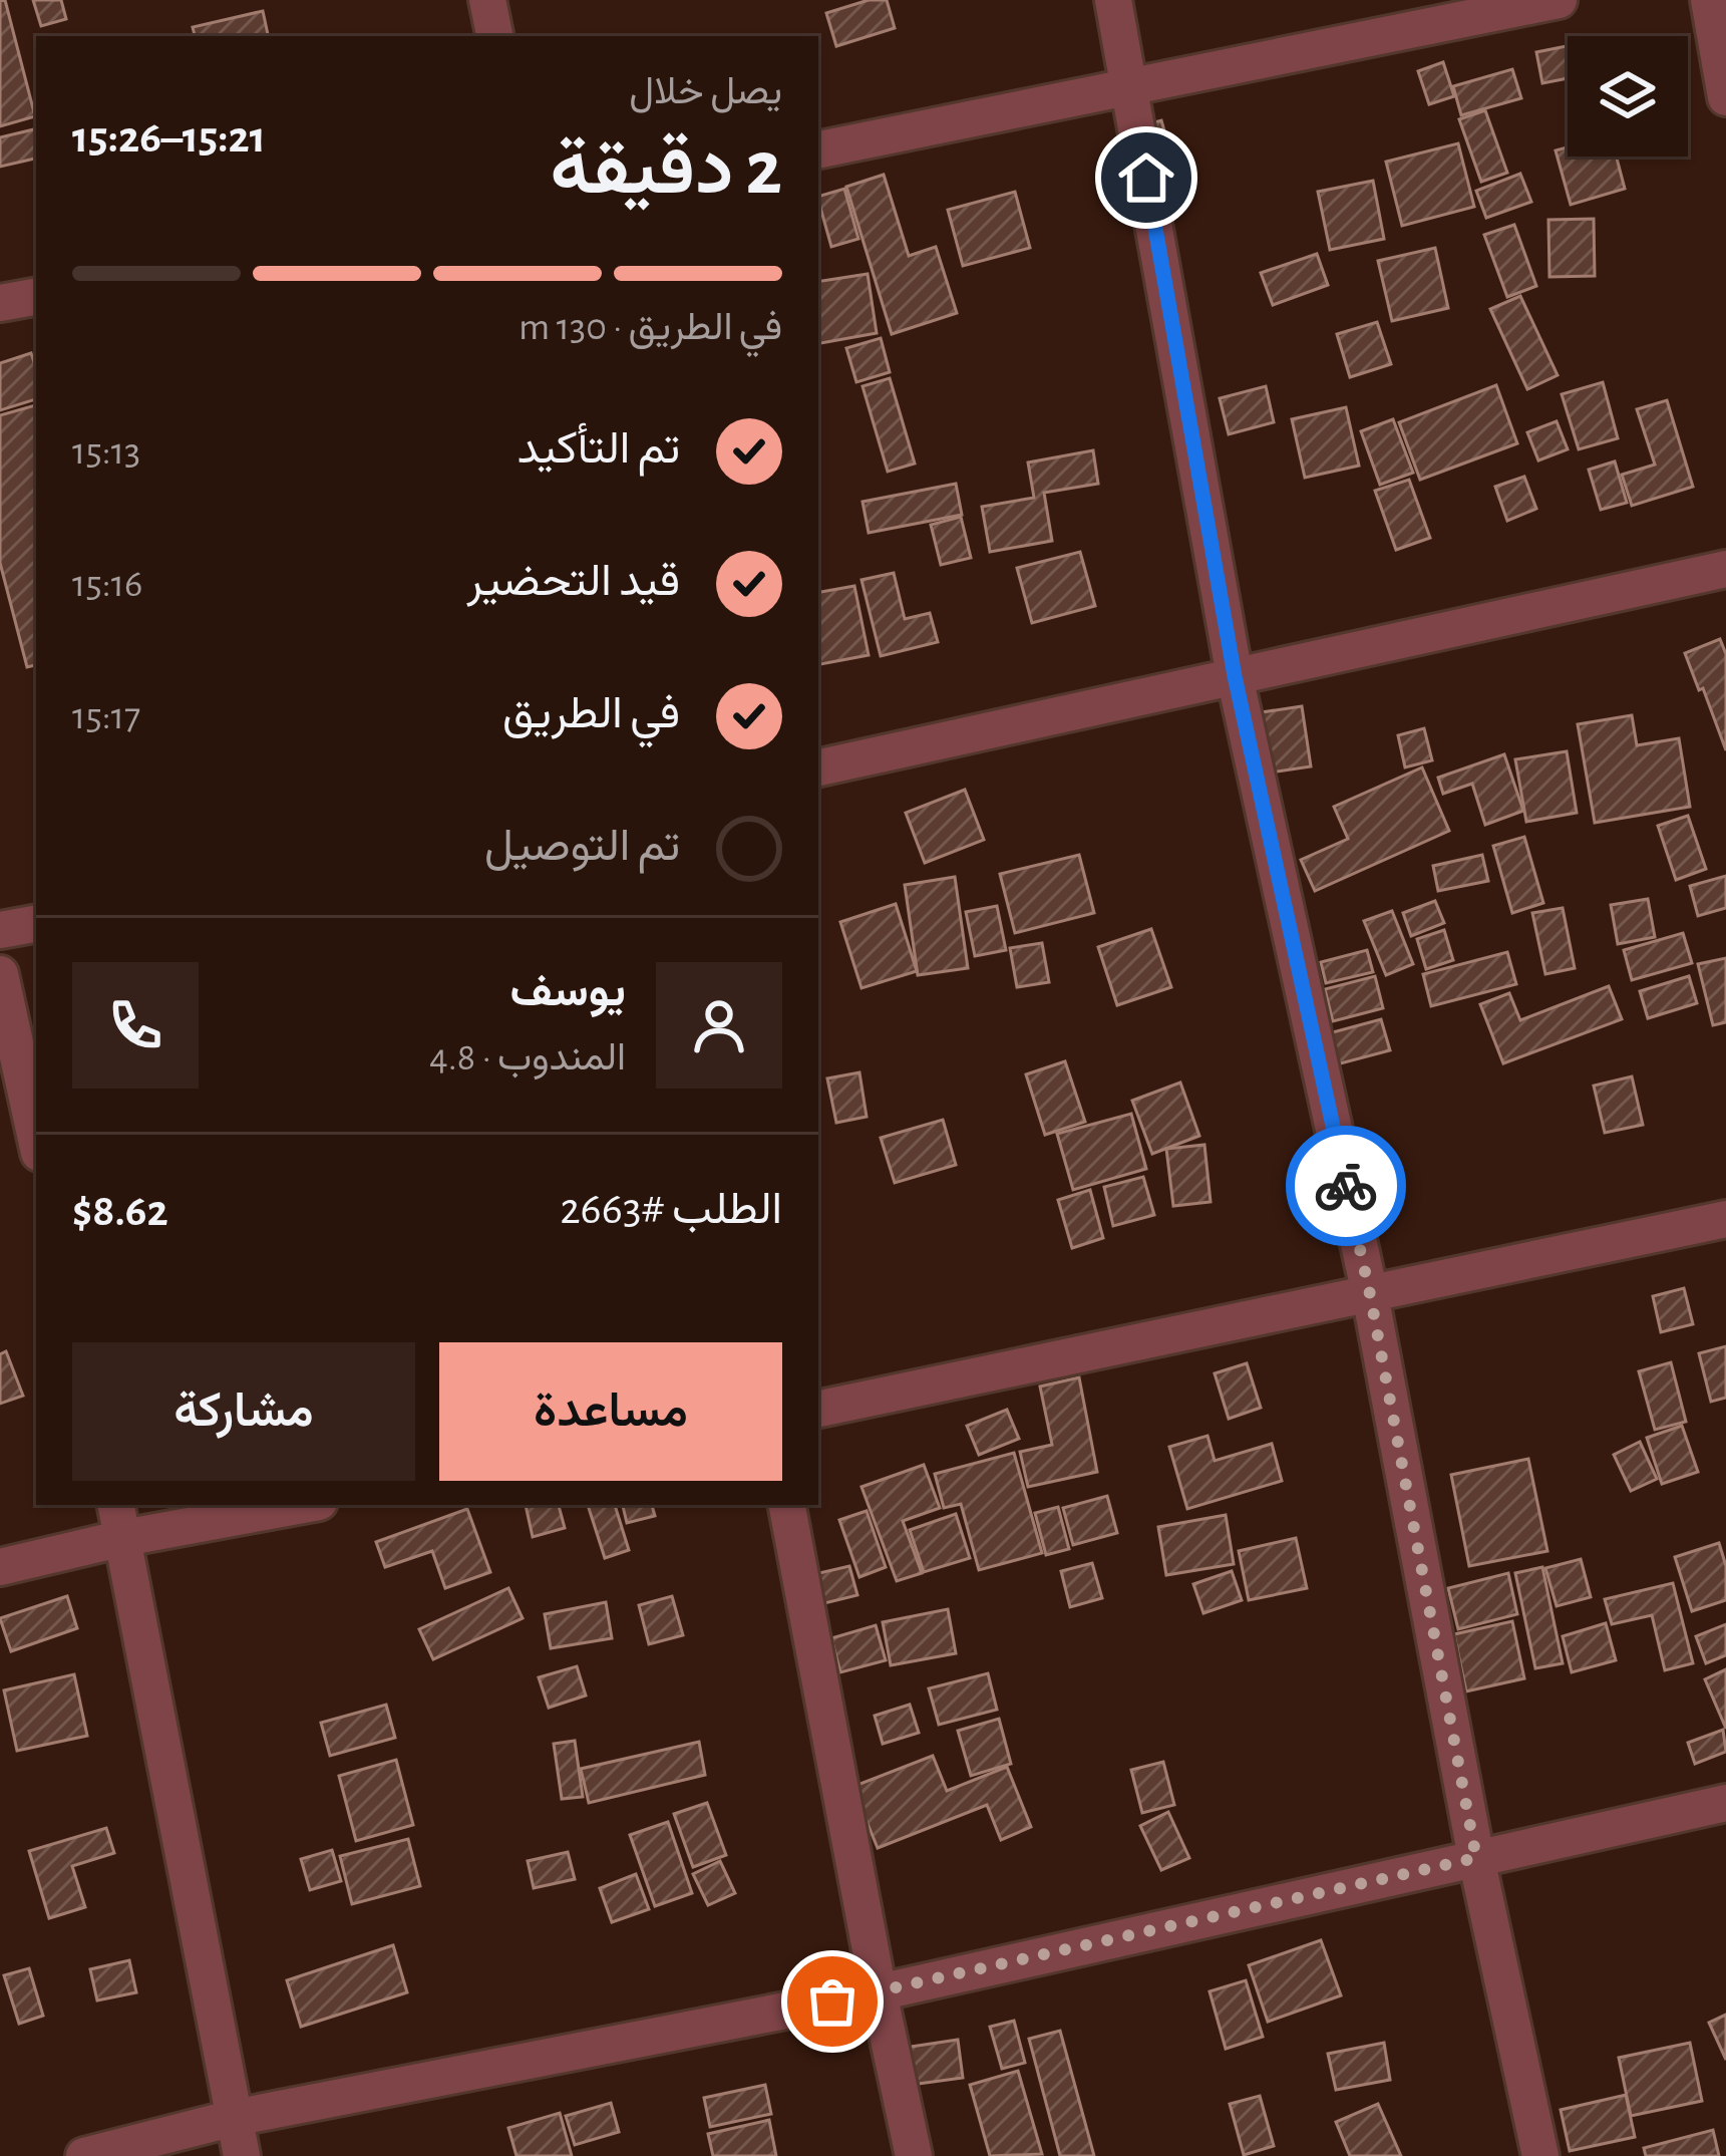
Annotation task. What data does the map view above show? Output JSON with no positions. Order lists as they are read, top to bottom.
{
  "page": {
    "heading": ["2 دقيقة", "يصل خلال", "15:21–15:26"],
    "panel": [
      "يوسف",
      "المندوب · 4.8",
      "الطلب #2663",
      "$8.62"
    ],
    "bar": "في الطريق · 130 m",
    "list": [
      ["تم التأكيد", "15:13"],
      ["قيد التحضير", "15:16"],
      ["في الطريق", "15:17"],
      "تم التوصيل"
    ],
    "buttons": ["مساعدة", "مشاركة"]
  }
}
